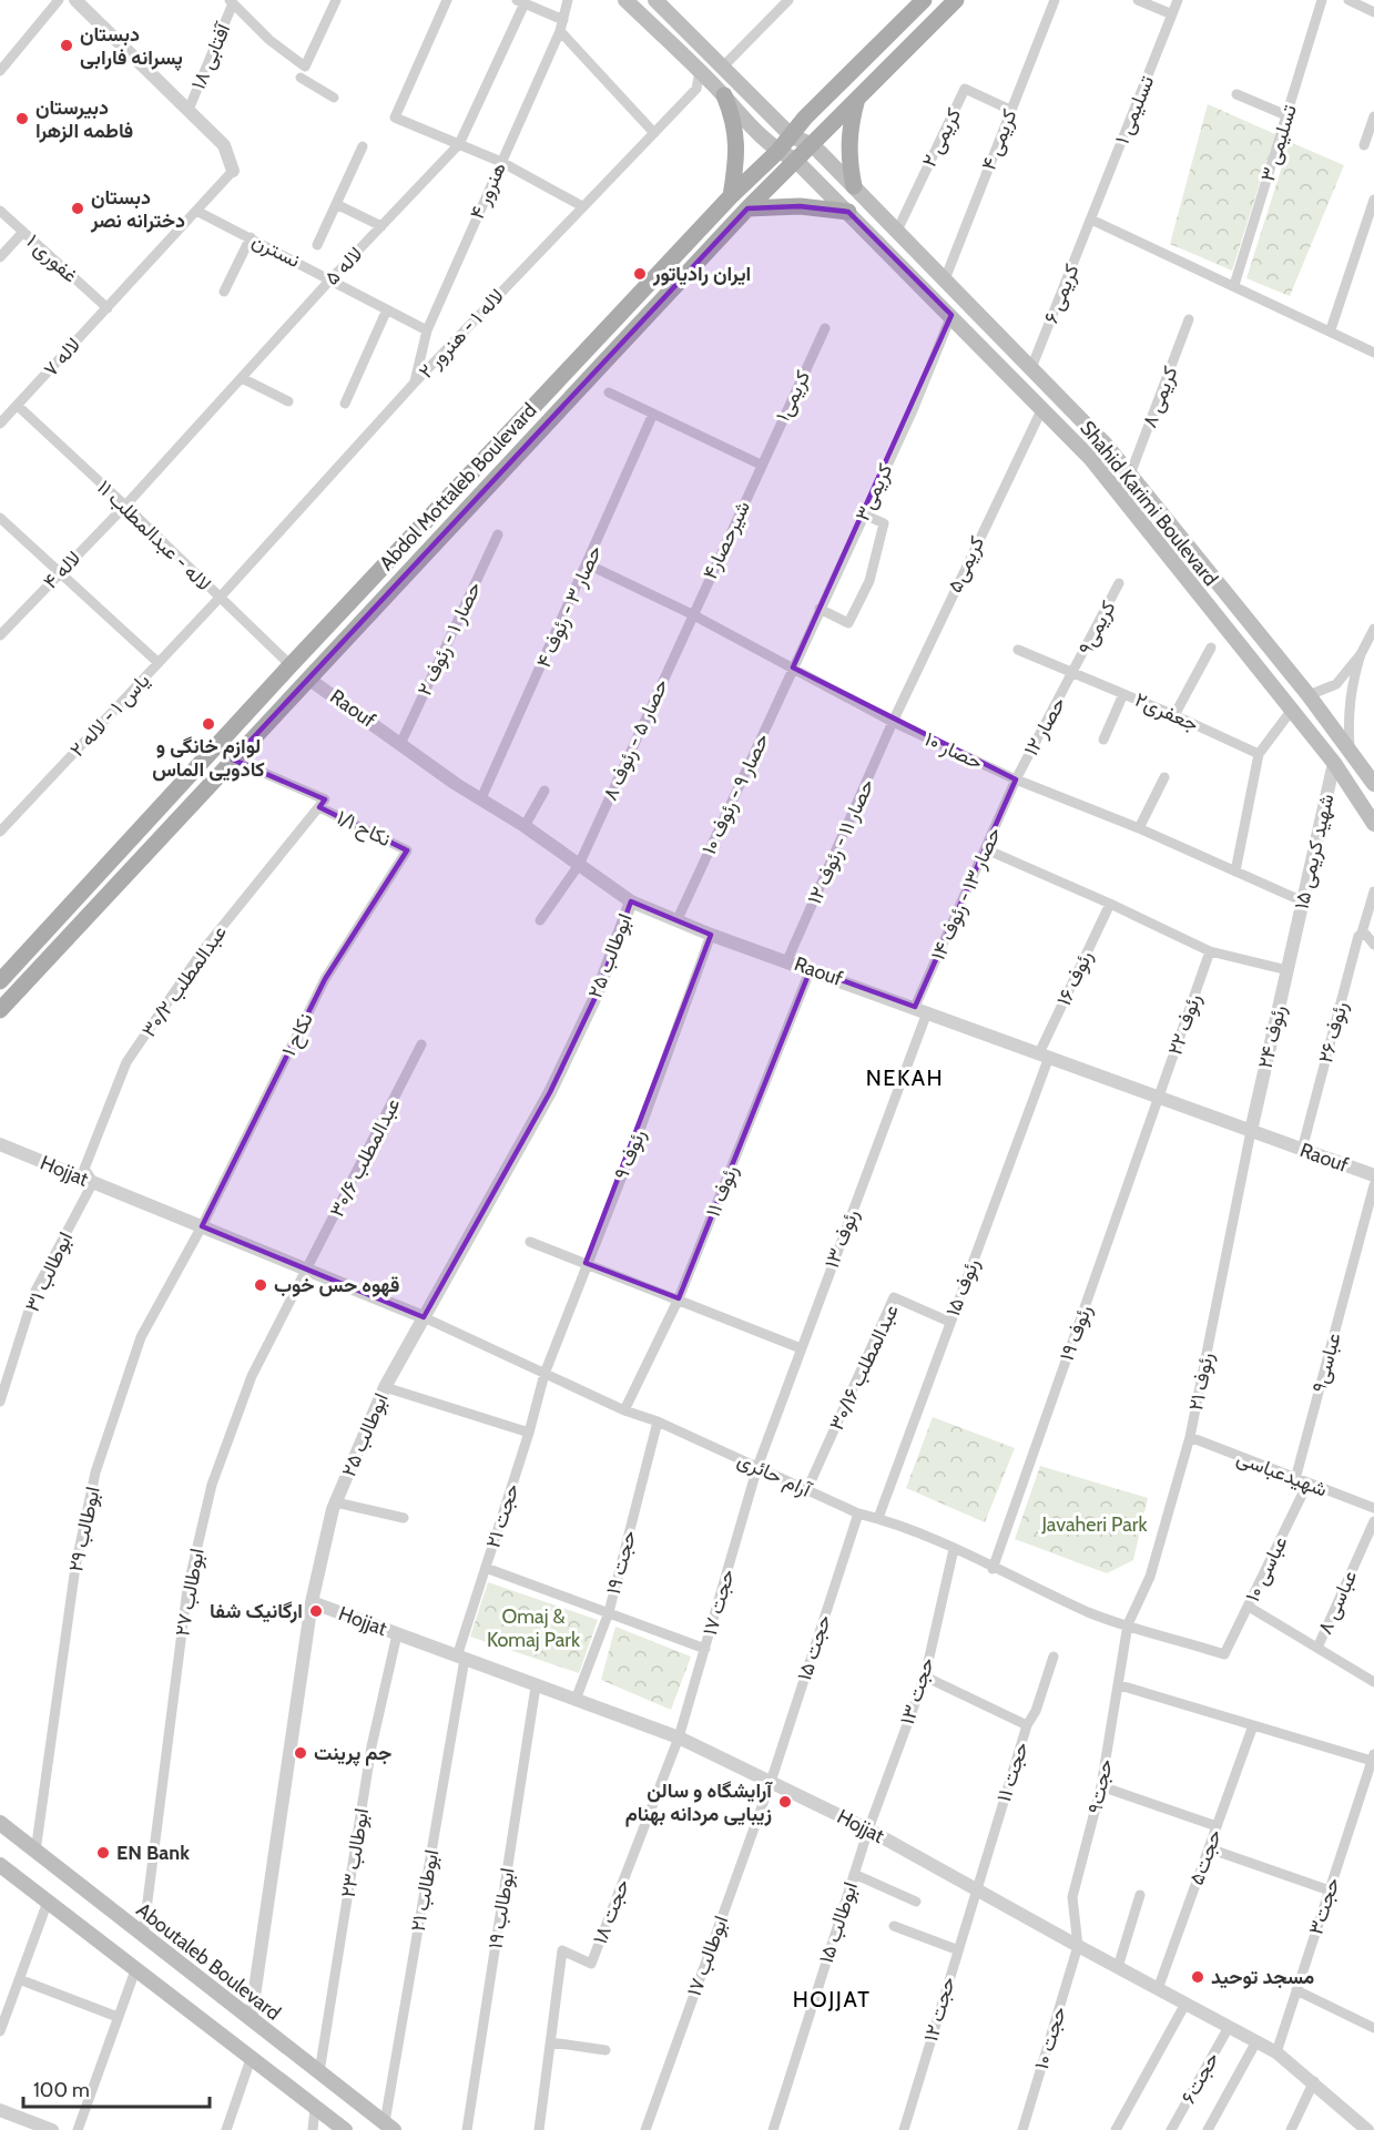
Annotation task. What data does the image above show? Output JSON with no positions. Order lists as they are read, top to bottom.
{
  "streets": {
    "main road": ["Abdol Mottaleb Boulevard", "Shahid Karimi Boulevard", "Aboutaleb Boulevard"],
    "street": [
      "آفتابی ۱۸",
      "تسلیمی ۱",
      "کریمی ۲",
      "کریمی ۴",
      "تسلیمی ۳",
      "هنرور ۴",
      "نسترن",
      "غفوری ۱",
      "لاله ۵",
      "کریمی ۶",
      "لاله ۱ - هنرور ۲",
      "لاله ۷",
      "کریمی۱",
      "کریمی ۸",
      "کریمی۳",
      "لاله - عبدالمطلب ۱۱",
      "شیرحصار۴",
      "کریمی۵",
      "لاله ۴",
      "حصار ۳ - رئوف ۴",
      "کریمی۹",
      "حصار ۱ - رئوف ۲",
      "Raouf",
      "جعفری۲",
      "یاس ۱ - لاله ۲",
      "حصار ۱۲",
      "حصار ۵ - رئوف ۸",
      "حصار ۱۰",
      "حصار ۹ - رئوف ۱۰",
      "نکاح ۱/۱",
      "حصار ۱۱ - رئوف ۱۲",
      "شهید کریمی ۱۵",
      "حصار ۱۳ - رئوف ۱۴",
      "ابوطالب ۲۵",
      "رئوف ۱۶",
      "عبدالمطلب ۳۰/۲",
      "رئوف ۲۲",
      "رئوف ۲۶",
      "نکاح ۱",
      "رئوف ۲۴",
      "رئوف ۹",
      "عبدالمطلب ۳۰/۶",
      "Hojjat",
      "رئوف ۱۱",
      "رئوف ۱۳",
      "ابوطالب ۳۱",
      "رئوف ۱۵",
      "رئوف ۱۹",
      "عباسی۹",
      "عبدالمطلب ۳۰/۱۶",
      "رئوف ۲۱",
      "شهیدعباسی",
      "آرام حائری",
      "حجت ۲۱",
      "ابوطالب ۲۹",
      "حجت ۱۹",
      "عباسی ۱۰",
      "ابوطالب ۲۷",
      "حجت ۱۷",
      "عباسی ۸",
      "حجت ۱۵",
      "حجت ۱۳",
      "حجت ۱۱",
      "حجت۹",
      "ابوطالب ۲۳",
      "حجت۵",
      "ابوطالب ۲۱",
      "حجت۳",
      "ابوطالب ۱۹",
      "حجت ۱۸",
      "ابوطالب ۱۵",
      "ابوطالب ۱۷",
      "حجت ۱۲",
      "حجت ۱۰",
      "حجت۶"
    ]
  },
  "crossings": [
    ["تسلیمی ۱", "کریمی ۶"],
    ["کریمی ۲", "کریمی ۴"],
    ["کریمی ۲", "Shahid Karimi Boulevard"],
    ["کریمی ۴", "Shahid Karimi Boulevard"],
    ["هنرور ۴", "نسترن"],
    ["هنرور ۴", "لاله ۱ - هنرور ۲"],
    ["نسترن", "لاله ۵"],
    ["نسترن", "لاله ۷"],
    ["غفوری ۱", "لاله ۷"],
    ["لاله ۵", "لاله - عبدالمطلب ۱۱"],
    ["لاله ۵", "لاله ۴"],
    ["کریمی ۶", "Shahid Karimi Boulevard"],
    ["لاله ۱ - هنرور ۲", "لاله - عبدالمطلب ۱۱"],
    ["لاله ۱ - هنرور ۲", "یاس ۱ - لاله ۲"],
    ["لاله ۷", "لاله - عبدالمطلب ۱۱"],
    ["کریمی۱", "شیرحصار۴"],
    ["کریمی ۸", "Shahid Karimi Boulevard"],
    ["Abdol Mottaleb Boulevard", "Shahid Karimi Boulevard"],
    ["Abdol Mottaleb Boulevard", "لاله - عبدالمطلب ۱۱"],
    ["Abdol Mottaleb Boulevard", "Raouf"],
    ["Abdol Mottaleb Boulevard", "نکاح ۱/۱"],
    ["کریمی۳", "Shahid Karimi Boulevard"],
    ["کریمی۳", "حصار ۱۰"],
    ["کریمی۳", "حصار ۹ - رئوف ۱۰"],
    ["Shahid Karimi Boulevard", "کریمی۵"],
    ["Shahid Karimi Boulevard", "شهید کریمی ۱۵"],
    ["لاله - عبدالمطلب ۱۱", "لاله ۴"],
    ["لاله - عبدالمطلب ۱۱", "یاس ۱ - لاله ۲"],
    ["شیرحصار۴", "حصار ۵ - رئوف ۸"],
    ["شیرحصار۴", "حصار ۱۰"],
    ["کریمی۵", "حصار ۱۰"],
    ["کریمی۵", "حصار ۱۱ - رئوف ۱۲"],
    ["حصار ۳ - رئوف ۴", "Raouf"],
    ["حصار ۳ - رئوف ۴", "حصار ۱۰"],
    ["کریمی۹", "جعفری۲"],
    ["کریمی۹", "حصار ۱۲"],
    ["حصار ۱ - رئوف ۲", "Raouf"],
    ["Raouf", "حصار ۵ - رئوف ۸"],
    ["Raouf", "حصار ۹ - رئوف ۱۰"],
    ["Raouf", "حصار ۱۱ - رئوف ۱۲"],
    ["Raouf", "حصار ۱۳ - رئوف ۱۴"],
    ["Raouf", "ابوطالب ۲۵"],
    ["Raouf", "رئوف ۱۶"],
    ["Raouf", "رئوف ۲۲"],
    ["Raouf", "رئوف ۲۶"],
    ["Raouf", "رئوف ۲۴"],
    ["Raouf", "رئوف ۹"],
    ["Raouf", "رئوف ۱۱"],
    ["Raouf", "رئوف ۱۳"],
    ["Raouf", "رئوف ۱۵"],
    ["Raouf", "رئوف ۱۹"],
    ["Raouf", "رئوف ۲۱"],
    ["جعفری۲", "حصار ۱۲"],
    ["حصار ۱۲", "حصار ۱۰"],
    ["حصار ۱۲", "حصار ۱۳ - رئوف ۱۴"],
    ["حصار ۵ - رئوف ۸", "حصار ۱۰"],
    ["حصار ۱۰", "حصار ۹ - رئوف ۱۰"],
    ["حصار ۱۰", "حصار ۱۱ - رئوف ۱۲"],
    ["حصار ۱۰", "شهید کریمی ۱۵"],
    ["حصار ۱۰", "حصار ۱۳ - رئوف ۱۴"],
    ["نکاح ۱/۱", "عبدالمطلب ۳۰/۲"],
    ["نکاح ۱/۱", "نکاح ۱"],
    ["شهید کریمی ۱۵", "رئوف ۲۴"],
    ["حصار ۱۳ - رئوف ۱۴", "رئوف ۱۳"],
    ["ابوطالب ۲۵", "Hojjat"],
    ["ابوطالب ۲۵", "آرام حائری"],
    ["ابوطالب ۲۵", "Aboutaleb Boulevard"],
    ["رئوف ۱۶", "رئوف ۱۵"],
    ["عبدالمطلب ۳۰/۲", "Hojjat"],
    ["عبدالمطلب ۳۰/۲", "ابوطالب ۳۱"],
    ["رئوف ۲۲", "رئوف ۱۹"],
    ["نکاح ۱", "Hojjat"],
    ["نکاح ۱", "ابوطالب ۲۹"],
    ["رئوف ۲۴", "رئوف ۲۱"],
    ["رئوف ۹", "آرام حائری"],
    ["رئوف ۹", "حجت ۲۱"],
    ["عبدالمطلب ۳۰/۶", "Hojjat"],
    ["عبدالمطلب ۳۰/۶", "ابوطالب ۲۷"],
    ["Hojjat", "ابوطالب ۳۱"],
    ["Hojjat", "آرام حائری"],
    ["Hojjat", "حجت ۲۱"],
    ["Hojjat", "ابوطالب ۲۹"],
    ["Hojjat", "حجت ۱۹"],
    ["Hojjat", "ابوطالب ۲۷"],
    ["Hojjat", "حجت ۱۷"],
    ["Hojjat", "حجت ۱۵"],
    ["Hojjat", "حجت ۱۳"],
    ["Hojjat", "حجت ۱۱"],
    ["Hojjat", "حجت۹"],
    ["Hojjat", "ابوطالب ۲۳"],
    ["Hojjat", "حجت۵"],
    ["Hojjat", "ابوطالب ۲۱"],
    ["Hojjat", "حجت۳"],
    ["Hojjat", "ابوطالب ۱۹"],
    ["Hojjat", "حجت ۱۸"],
    ["Hojjat", "ابوطالب ۱۵"],
    ["Hojjat", "ابوطالب ۱۷"],
    ["Hojjat", "حجت ۱۲"],
    ["Hojjat", "حجت ۱۰"],
    ["Hojjat", "حجت۶"],
    ["رئوف ۱۱", "آرام حائری"],
    ["رئوف ۱۳", "آرام حائری"],
    ["رئوف ۱۳", "حجت ۱۷"],
    ["رئوف ۱۵", "عبدالمطلب ۳۰/۱۶"],
    ["رئوف ۱۵", "آرام حائری"],
    ["رئوف ۱۹", "آرام حائری"],
    ["عباسی۹", "شهیدعباسی"],
    ["عبدالمطلب ۳۰/۱۶", "آرام حائری"],
    ["رئوف ۲۱", "شهیدعباسی"],
    ["رئوف ۲۱", "آرام حائری"],
    ["رئوف ۲۱", "حجت۹"],
    ["شهیدعباسی", "عباسی ۱۰"],
    ["آرام حائری", "حجت ۲۱"],
    ["آرام حائری", "حجت ۱۹"],
    ["آرام حائری", "عباسی ۱۰"],
    ["آرام حائری", "حجت ۱۷"],
    ["آرام حائری", "حجت ۱۵"],
    ["آرام حائری", "حجت ۱۳"],
    ["آرام حائری", "حجت۹"],
    ["حجت ۲۱", "ابوطالب ۲۱"],
    ["ابوطالب ۲۹", "Aboutaleb Boulevard"],
    ["ابوطالب ۲۷", "Aboutaleb Boulevard"],
    ["حجت ۱۷", "حجت ۱۸"],
    ["حجت ۱۵", "ابوطالب ۱۷"],
    ["حجت ۱۳", "ابوطالب ۱۵"],
    ["حجت ۱۱", "حجت ۱۲"],
    ["حجت۹", "حجت ۱۰"],
    ["ابوطالب ۲۳", "Aboutaleb Boulevard"],
    ["ابوطالب ۲۱", "Aboutaleb Boulevard"]
  ],
  "districts": ["NEKAH", "HOJJAT"],
  "parks": ["Javaheri Park", "Omaj & Komaj Park"],
  "places": [
    "دبستان پسرانه فارابی",
    "دبیرستان فاطمه الزهرا",
    "دبستان دخترانه نصر",
    "ایران رادیاتور",
    "لوازم خانگی و کادویی الماس",
    "قهوه حس خوب",
    "ارگانیک شفا",
    "جم پرینت",
    "آرایشگاه و سالن زیبایی مردانه بهنام",
    "EN Bank",
    "مسجد توحید"
  ],
  "scale_bar": "100 m"
}
